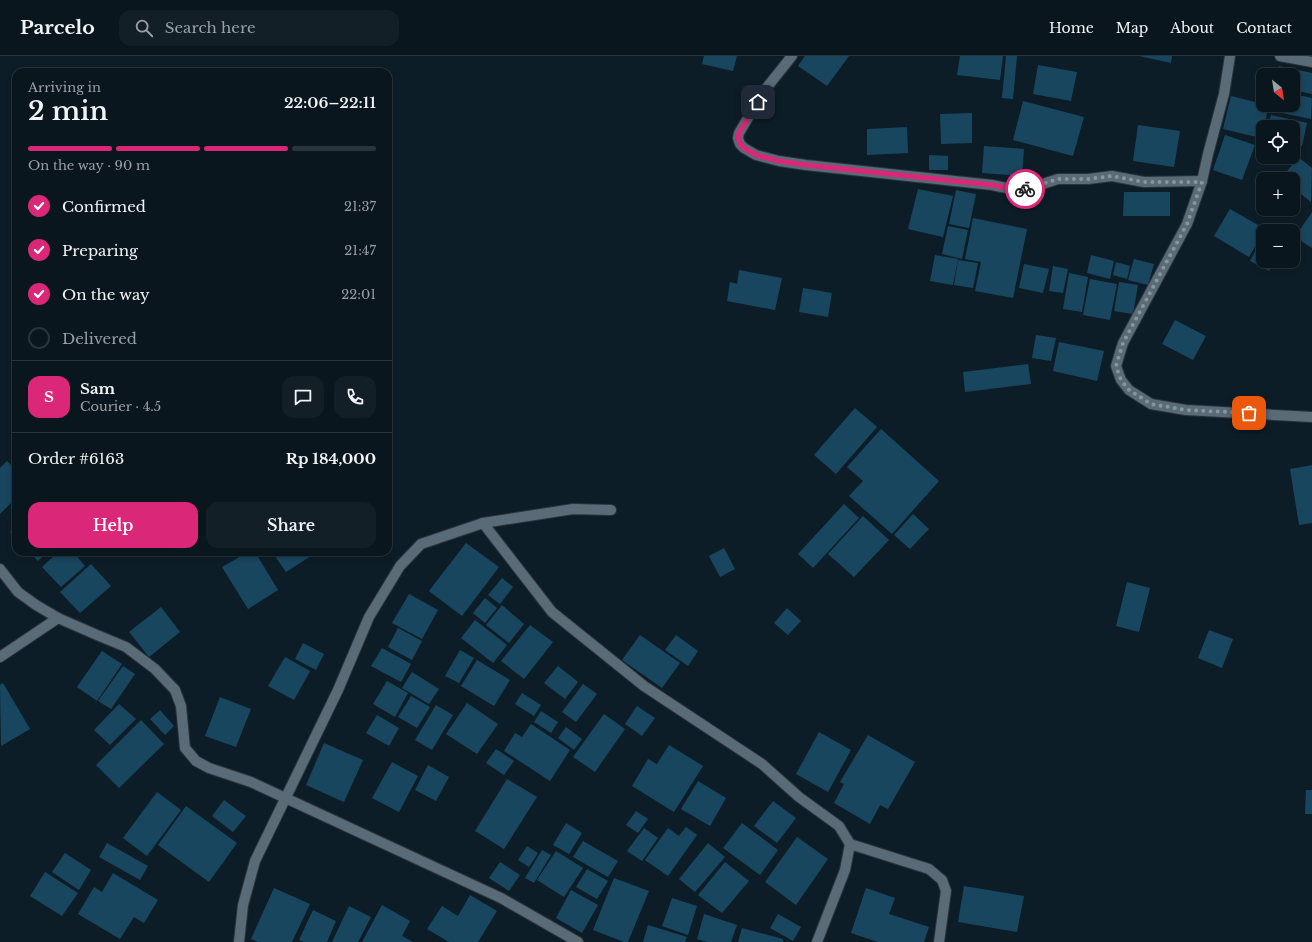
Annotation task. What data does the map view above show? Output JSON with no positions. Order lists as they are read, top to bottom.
{
  "north": "bottom right",
  "page": {
    "header": "Parcelo",
    "search": "Search here",
    "nav": [
      "Home",
      "Map",
      "About",
      "Contact"
    ],
    "map_buttons": ["+", "−"],
    "heading": ["2 min", "Arriving in", "22:06–22:11"],
    "panel": [
      "Sam",
      "Courier · 4.5",
      "Order #6163",
      "Rp 184,000"
    ],
    "bar": "On the way · 90 m",
    "list": [
      ["Confirmed", "21:37"],
      ["Preparing", "21:47"],
      ["On the way", "22:01"],
      "Delivered"
    ],
    "round": "S",
    "buttons": ["Help", "Share"]
  }
}
